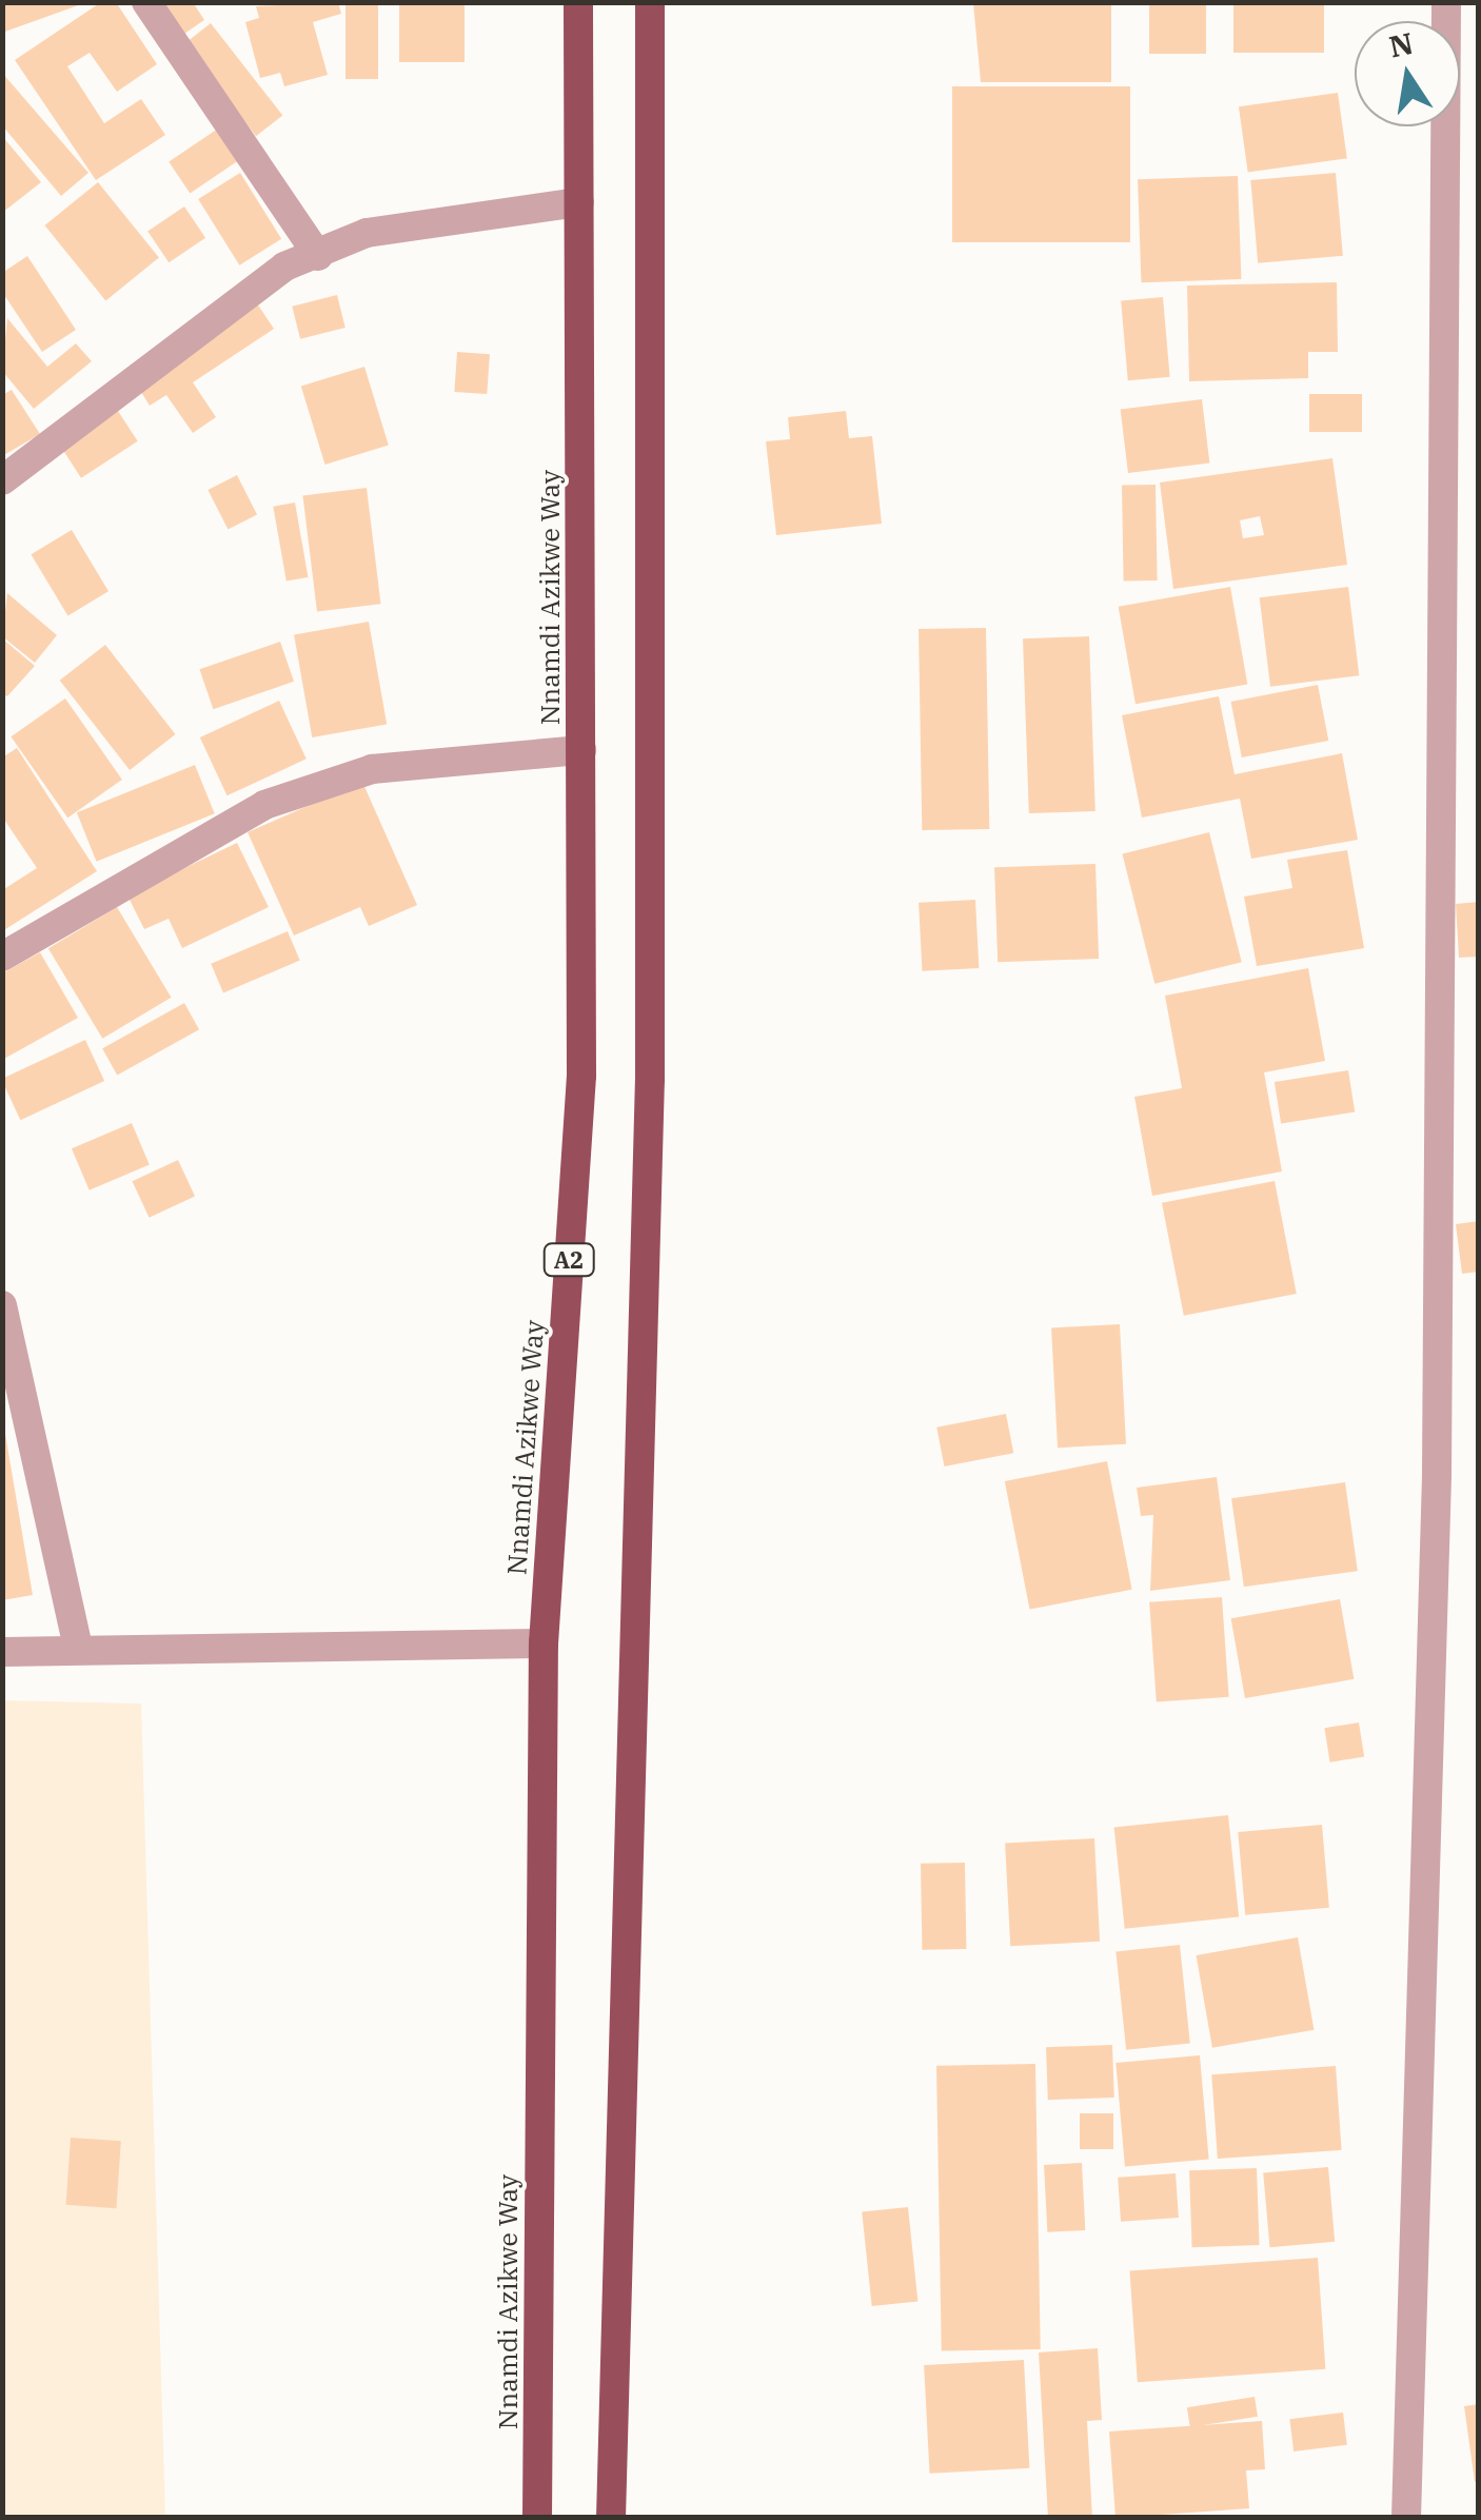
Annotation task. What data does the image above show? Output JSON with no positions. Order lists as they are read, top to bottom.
{
  "streets": {
    "highway": ["Nnamdi Azikwe Way", "A2"]
  },
  "north": "top"
}
